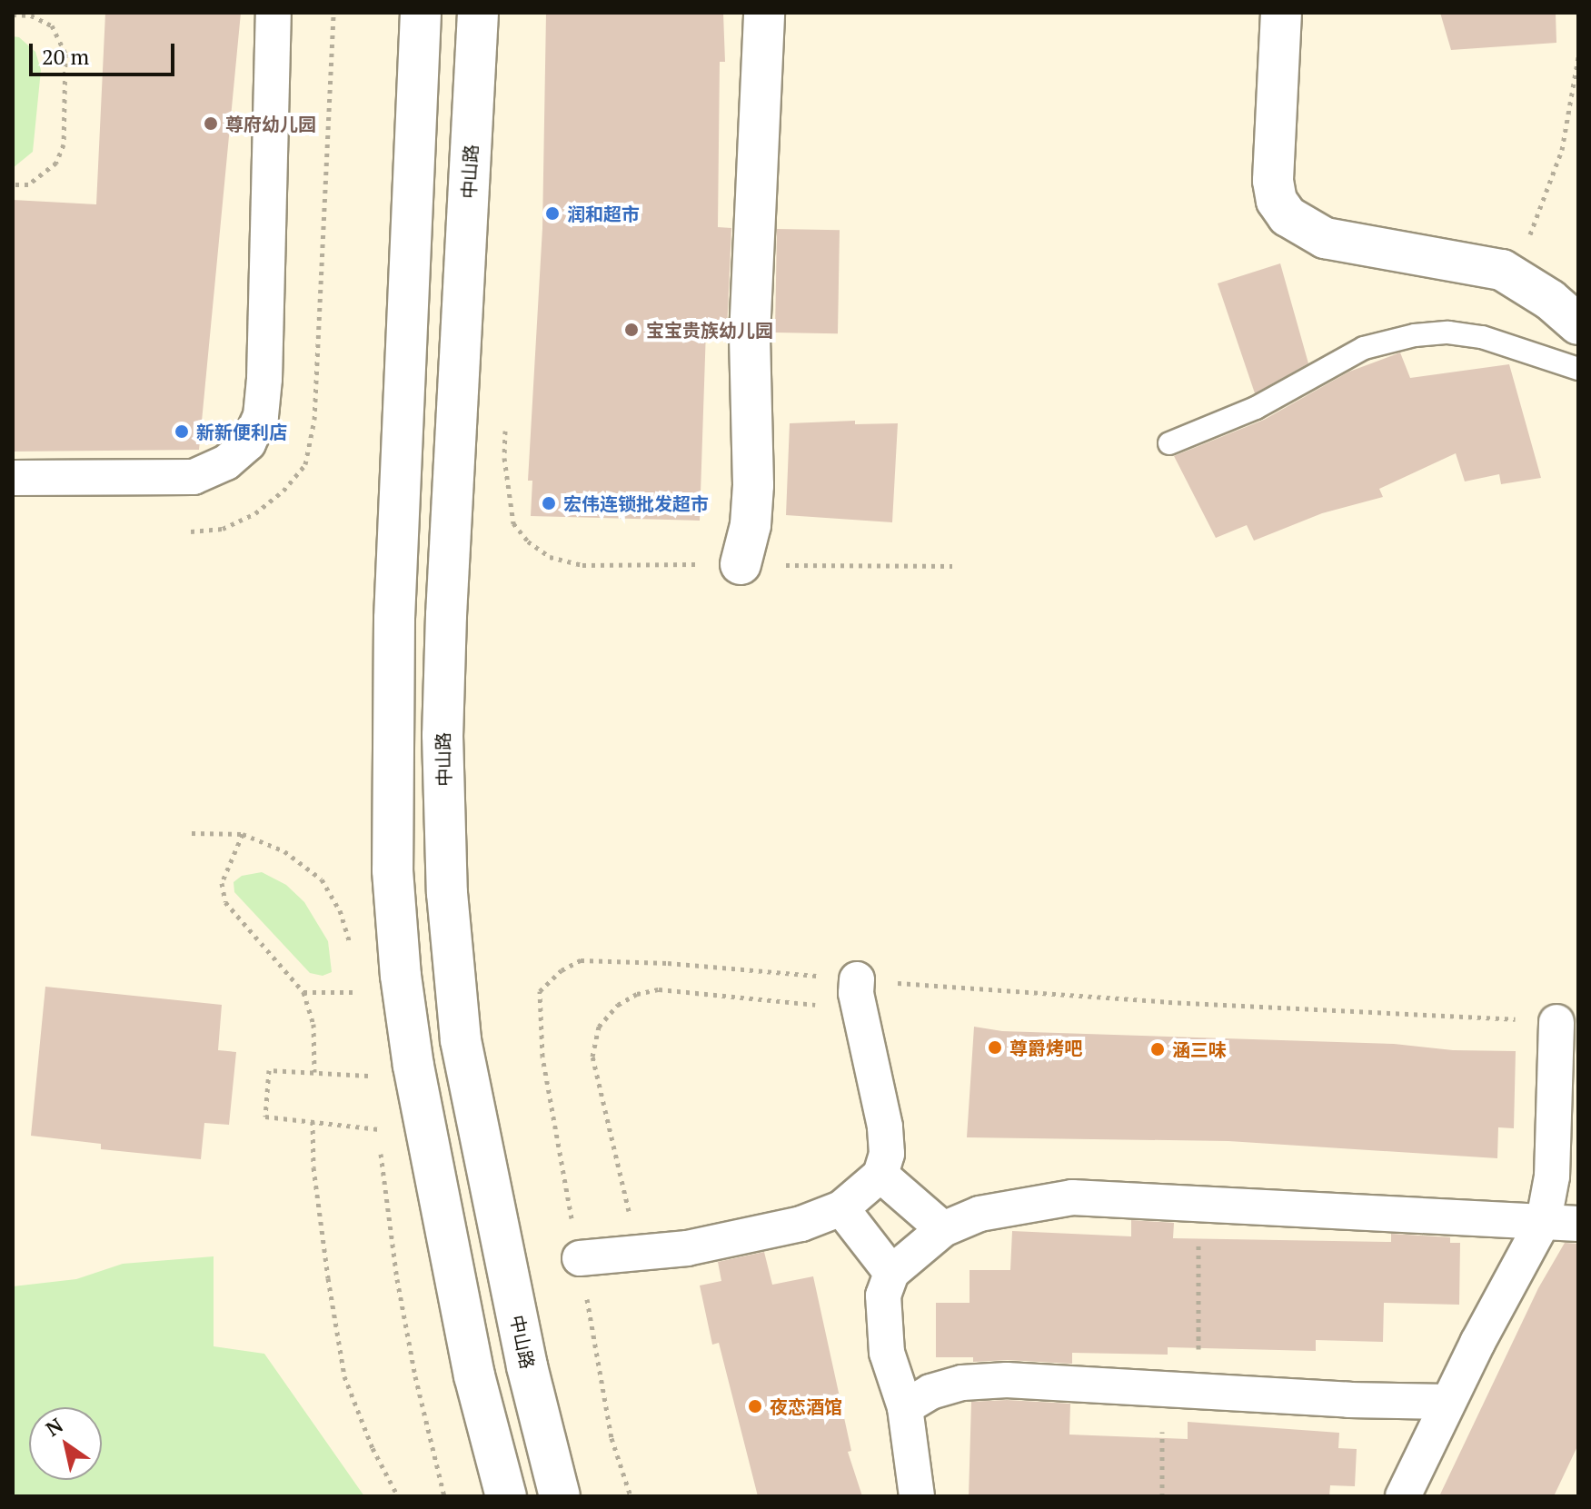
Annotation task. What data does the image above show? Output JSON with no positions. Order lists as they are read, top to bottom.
{
  "streets": {
    "main road": ["中山路"]
  },
  "places": [
    "尊府幼儿园",
    "润和超市",
    "宝宝贵族幼儿园",
    "新新便利店",
    "宏伟连锁批发超市",
    "尊爵烤吧",
    "涵三味",
    "夜恋酒馆"
  ],
  "scale_bar": "20 m",
  "north": "top left"
}
